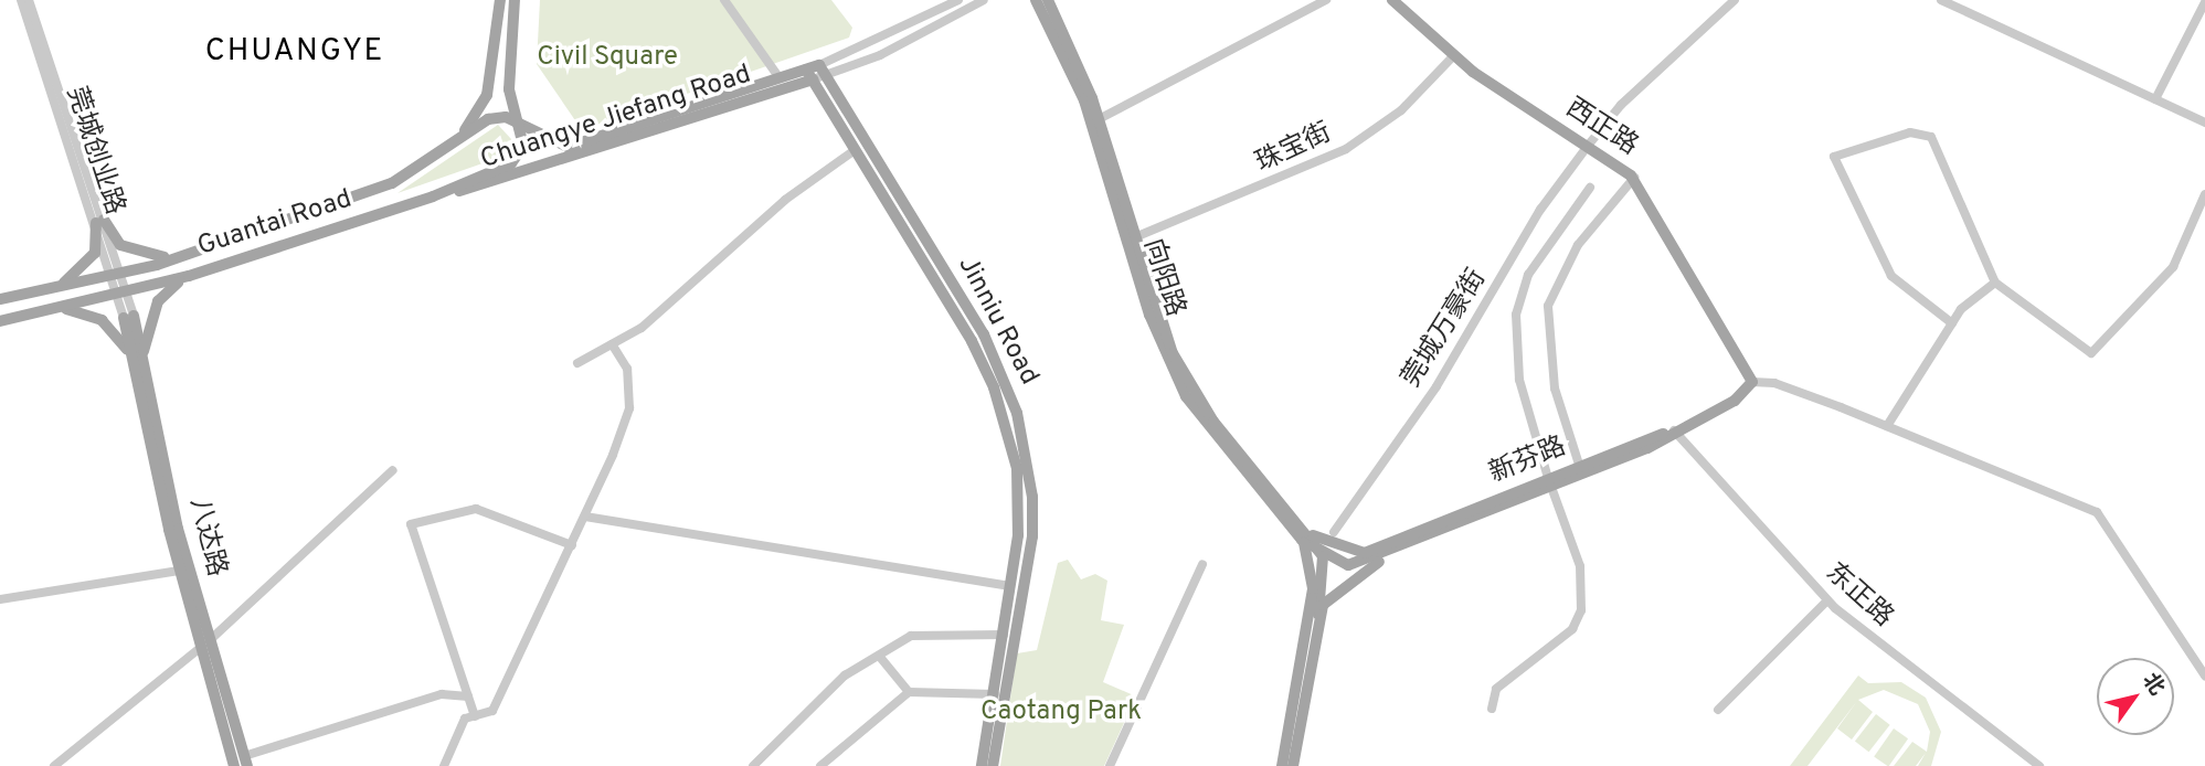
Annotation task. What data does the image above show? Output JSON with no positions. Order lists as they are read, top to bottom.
{
  "streets": {
    "main road": [
      "Chuangye Jiefang Road",
      "西正路",
      "Guantai Road",
      "向阳路",
      "Jinniu Road",
      "新芬路",
      "八达路"
    ],
    "street": [
      "珠宝街",
      "莞城创业路",
      "莞城万豪街",
      "东正路"
    ]
  },
  "crossings": [
    ["Chuangye Jiefang Road", "Guantai Road"],
    ["西正路", "珠宝街"],
    ["西正路", "莞城万豪街"],
    ["西正路", "新芬路"],
    ["珠宝街", "向阳路"],
    ["莞城创业路", "Guantai Road"],
    ["莞城创业路", "八达路"],
    ["新芬路", "东正路"]
  ],
  "districts": ["CHUANGYE"],
  "parks": ["Civil Square", "Caotang Park"],
  "north": "top right"
}
